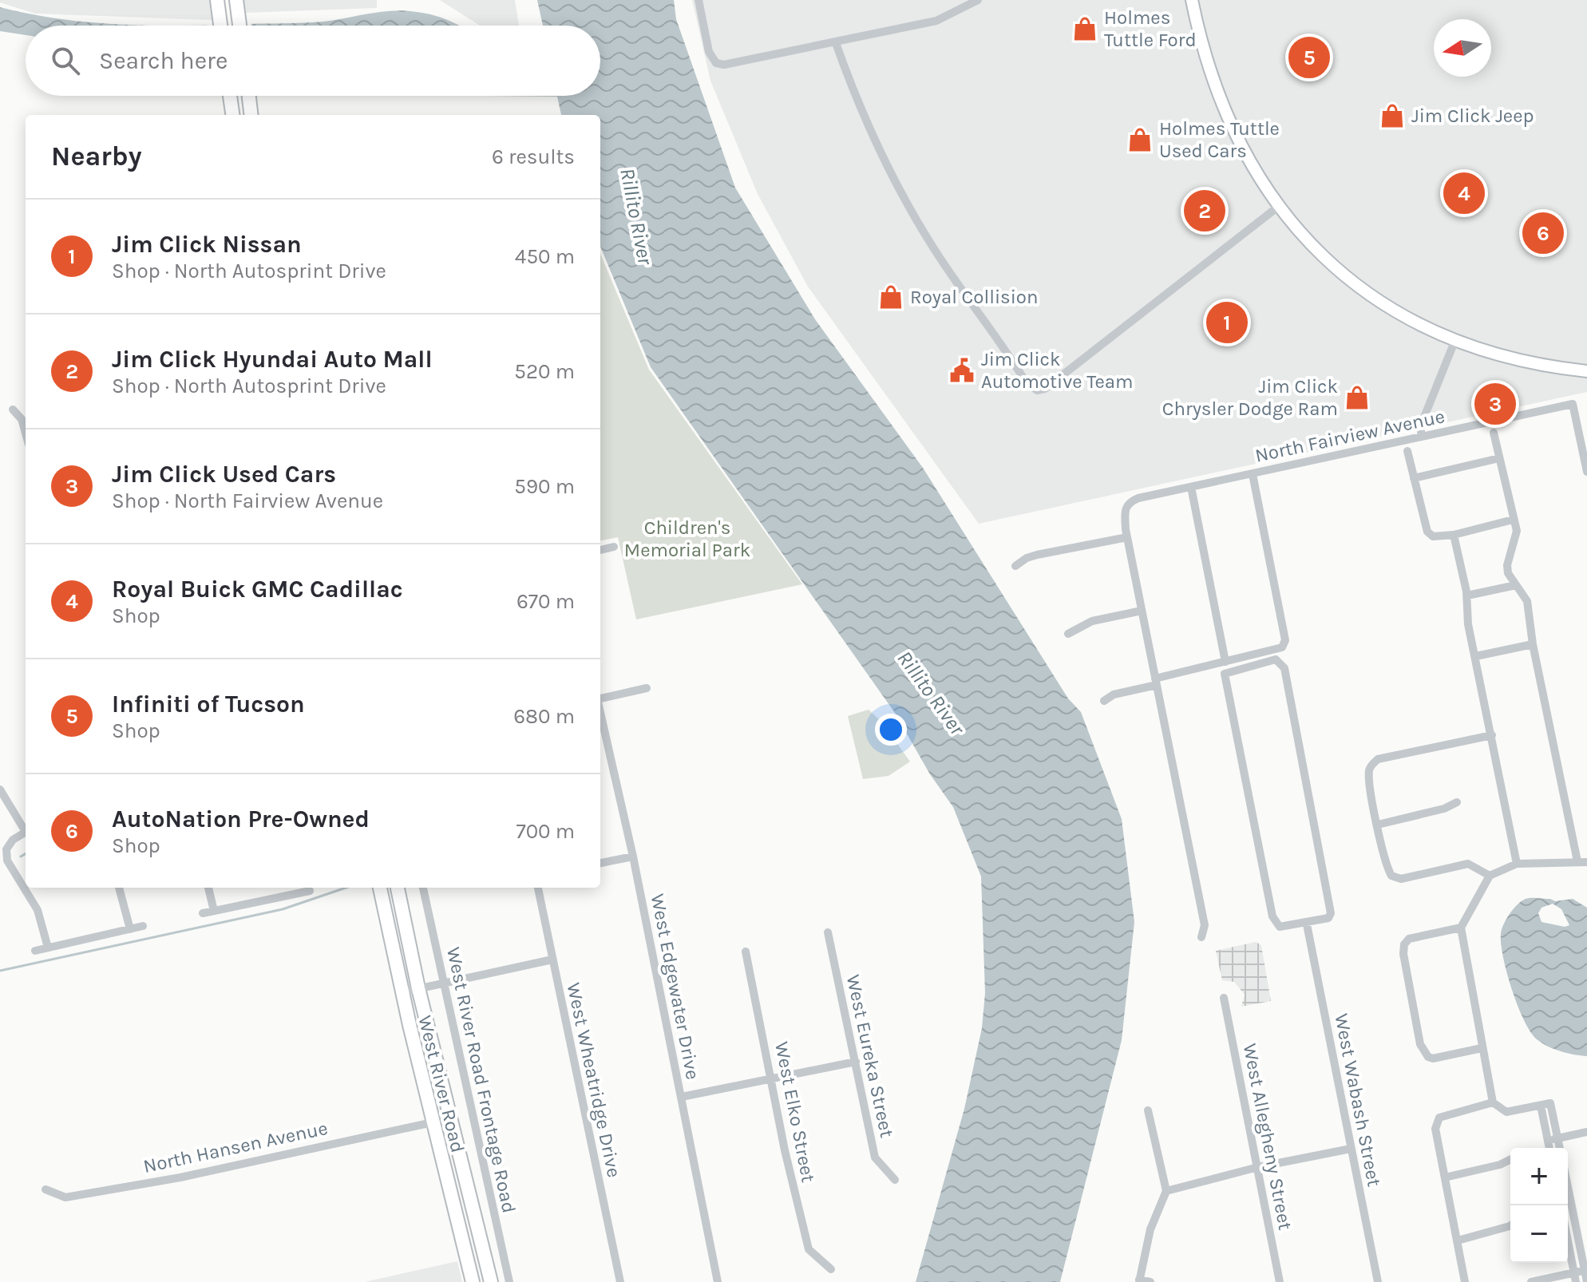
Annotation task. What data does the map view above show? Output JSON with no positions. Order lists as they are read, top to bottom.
{
  "streets": {
    "main road": ["West River Road"],
    "street": [
      "North Fairview Avenue",
      "West Edgewater Drive",
      "West Eureka Street",
      "West River Road Frontage Road",
      "West Wheatridge Drive",
      "West Wabash Street",
      "West Elko Street",
      "West Allegheny Street",
      "North Hansen Avenue"
    ]
  },
  "crossings": [
    ["West River Road", "North Hansen Avenue"]
  ],
  "water": ["Rillito River"],
  "parks": ["Children's Memorial Park"],
  "places": {
    "shop": [
      "Holmes Tuttle Ford",
      "Jim Click Jeep",
      "Holmes Tuttle Used Cars",
      "Royal Collision",
      "Jim Click Chrysler Dodge Ram"
    ],
    "public building": ["Jim Click Automotive Team"]
  },
  "north": "left",
  "page": {
    "search": "Search here",
    "pins": [
      "5",
      "4",
      "2",
      "6",
      "1",
      "3"
    ],
    "heading": ["Nearby", "6 results"],
    "list": [
      {
        "mark": "1",
        "name": "Jim Click Nissan",
        "note": "Shop · North Autosprint Drive",
        "value": "450 m"
      },
      {
        "mark": "2",
        "name": "Jim Click Hyundai Auto Mall",
        "note": "Shop · North Autosprint Drive",
        "value": "520 m"
      },
      {
        "mark": "3",
        "name": "Jim Click Used Cars",
        "note": "Shop · North Fairview Avenue",
        "value": "590 m"
      },
      {
        "mark": "4",
        "name": "Royal Buick GMC Cadillac",
        "note": "Shop",
        "value": "670 m"
      },
      {
        "mark": "5",
        "name": "Infiniti of Tucson",
        "note": "Shop",
        "value": "680 m"
      },
      {
        "mark": "6",
        "name": "AutoNation Pre-Owned",
        "note": "Shop",
        "value": "700 m"
      }
    ],
    "map_buttons": ["+", "−"]
  }
}
